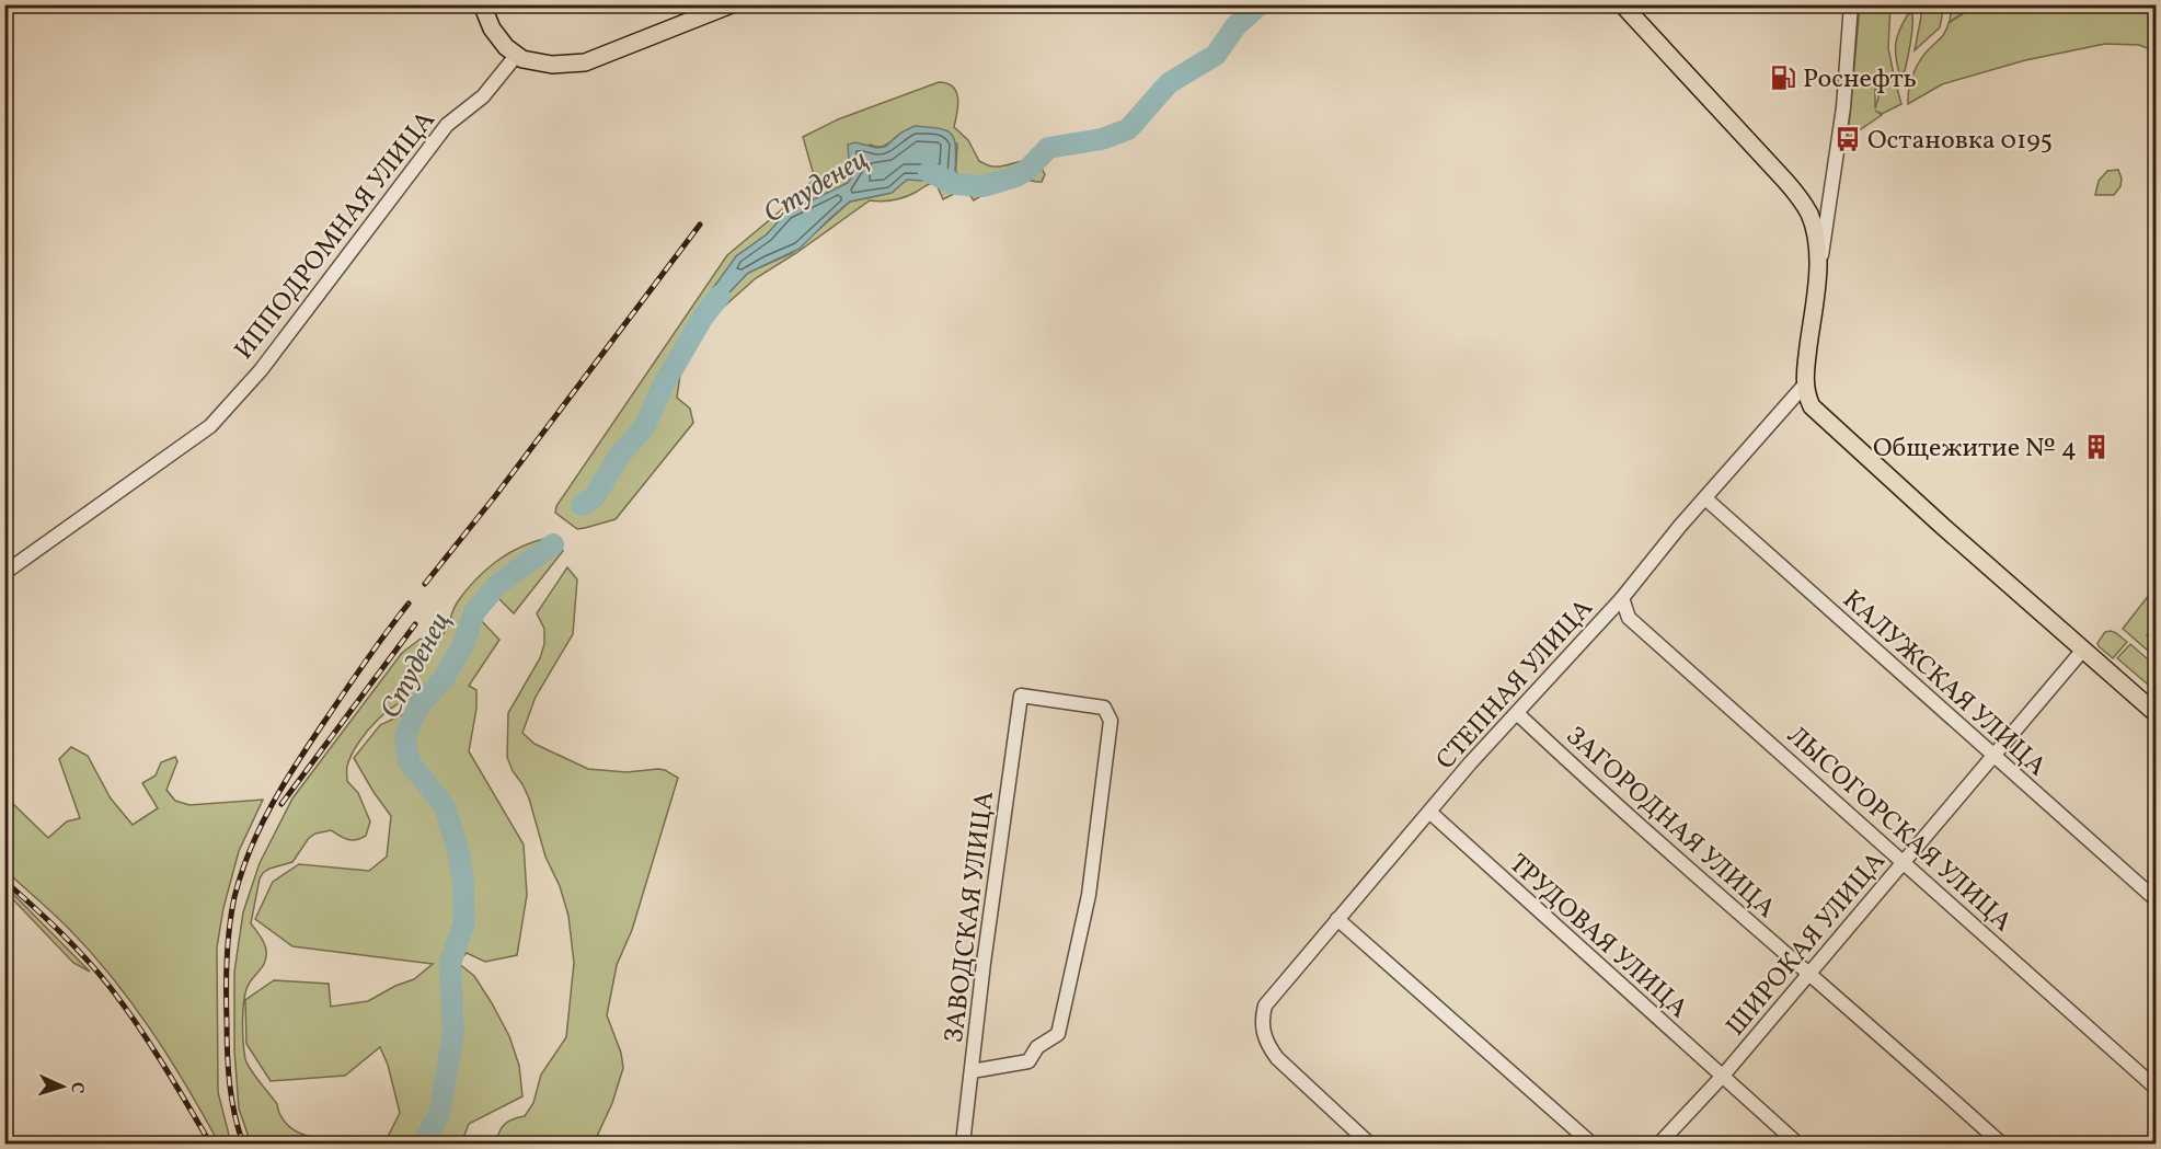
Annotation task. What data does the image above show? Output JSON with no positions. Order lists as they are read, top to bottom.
{
  "streets": {
    "street": [
      "ИППОДРОМНАЯ УЛИЦА",
      "КАЛУЖСКАЯ УЛИЦА",
      "СТЕПНАЯ УЛИЦА",
      "ЗАГОРОДНАЯ УЛИЦА",
      "ЛЫСОГОРСКАЯ УЛИЦА",
      "ЗАВОДСКАЯ УЛИЦА",
      "ТРУДОВАЯ УЛИЦА",
      "ШИРОКАЯ УЛИЦА"
    ]
  },
  "crossings": [
    ["КАЛУЖСКАЯ УЛИЦА", "СТЕПНАЯ УЛИЦА"],
    ["КАЛУЖСКАЯ УЛИЦА", "ШИРОКАЯ УЛИЦА"],
    ["СТЕПНАЯ УЛИЦА", "ЗАГОРОДНАЯ УЛИЦА"],
    ["СТЕПНАЯ УЛИЦА", "ЛЫСОГОРСКАЯ УЛИЦА"],
    ["СТЕПНАЯ УЛИЦА", "ТРУДОВАЯ УЛИЦА"],
    ["ЗАГОРОДНАЯ УЛИЦА", "ШИРОКАЯ УЛИЦА"],
    ["ЛЫСОГОРСКАЯ УЛИЦА", "ШИРОКАЯ УЛИЦА"],
    ["ТРУДОВАЯ УЛИЦА", "ШИРОКАЯ УЛИЦА"]
  ],
  "water": ["Студенец"],
  "places": {
    "fuel station": ["Роснефть"],
    "bus stop": ["Остановка 0195"],
    "building": ["Общежитие № 4"]
  },
  "north": "right"
}
